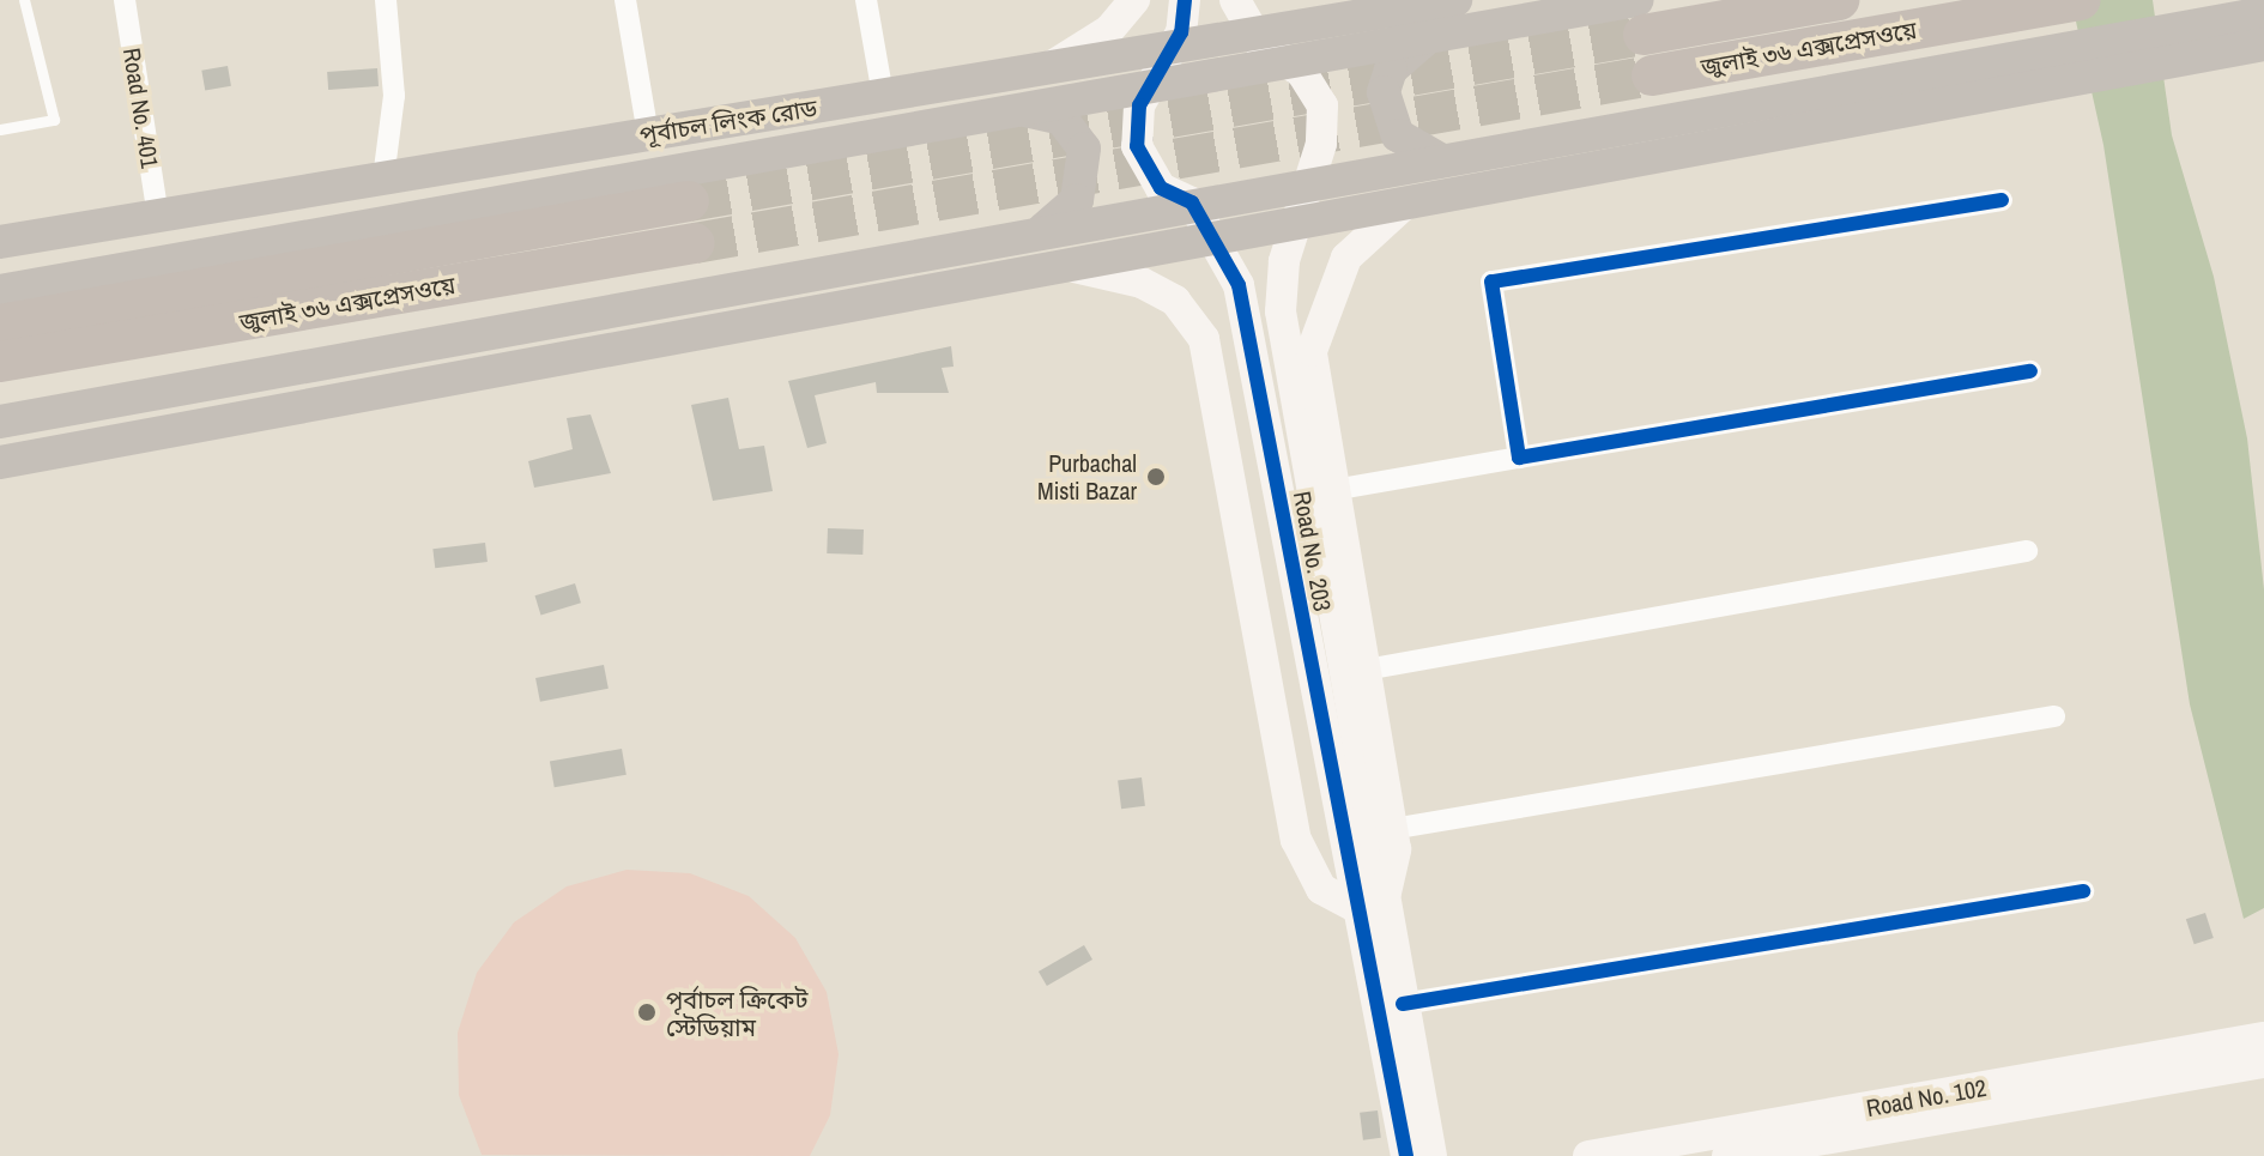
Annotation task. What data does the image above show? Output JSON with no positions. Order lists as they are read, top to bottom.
{
  "streets": {
    "highway": ["জুলাই ৩৬ এক্সপ্রেসওয়ে"],
    "main road": ["পূর্বাচল লিংক রোড"],
    "street": ["Road No. 401", "Road No. 203", "Road No. 102"]
  },
  "crossings": [
    ["Road No. 401", "পূর্বাচল লিংক রোড"]
  ],
  "places": ["Purbachal Misti Bazar", "পূর্বাচল ক্রিকেট স্টেডিয়াম"]
}
